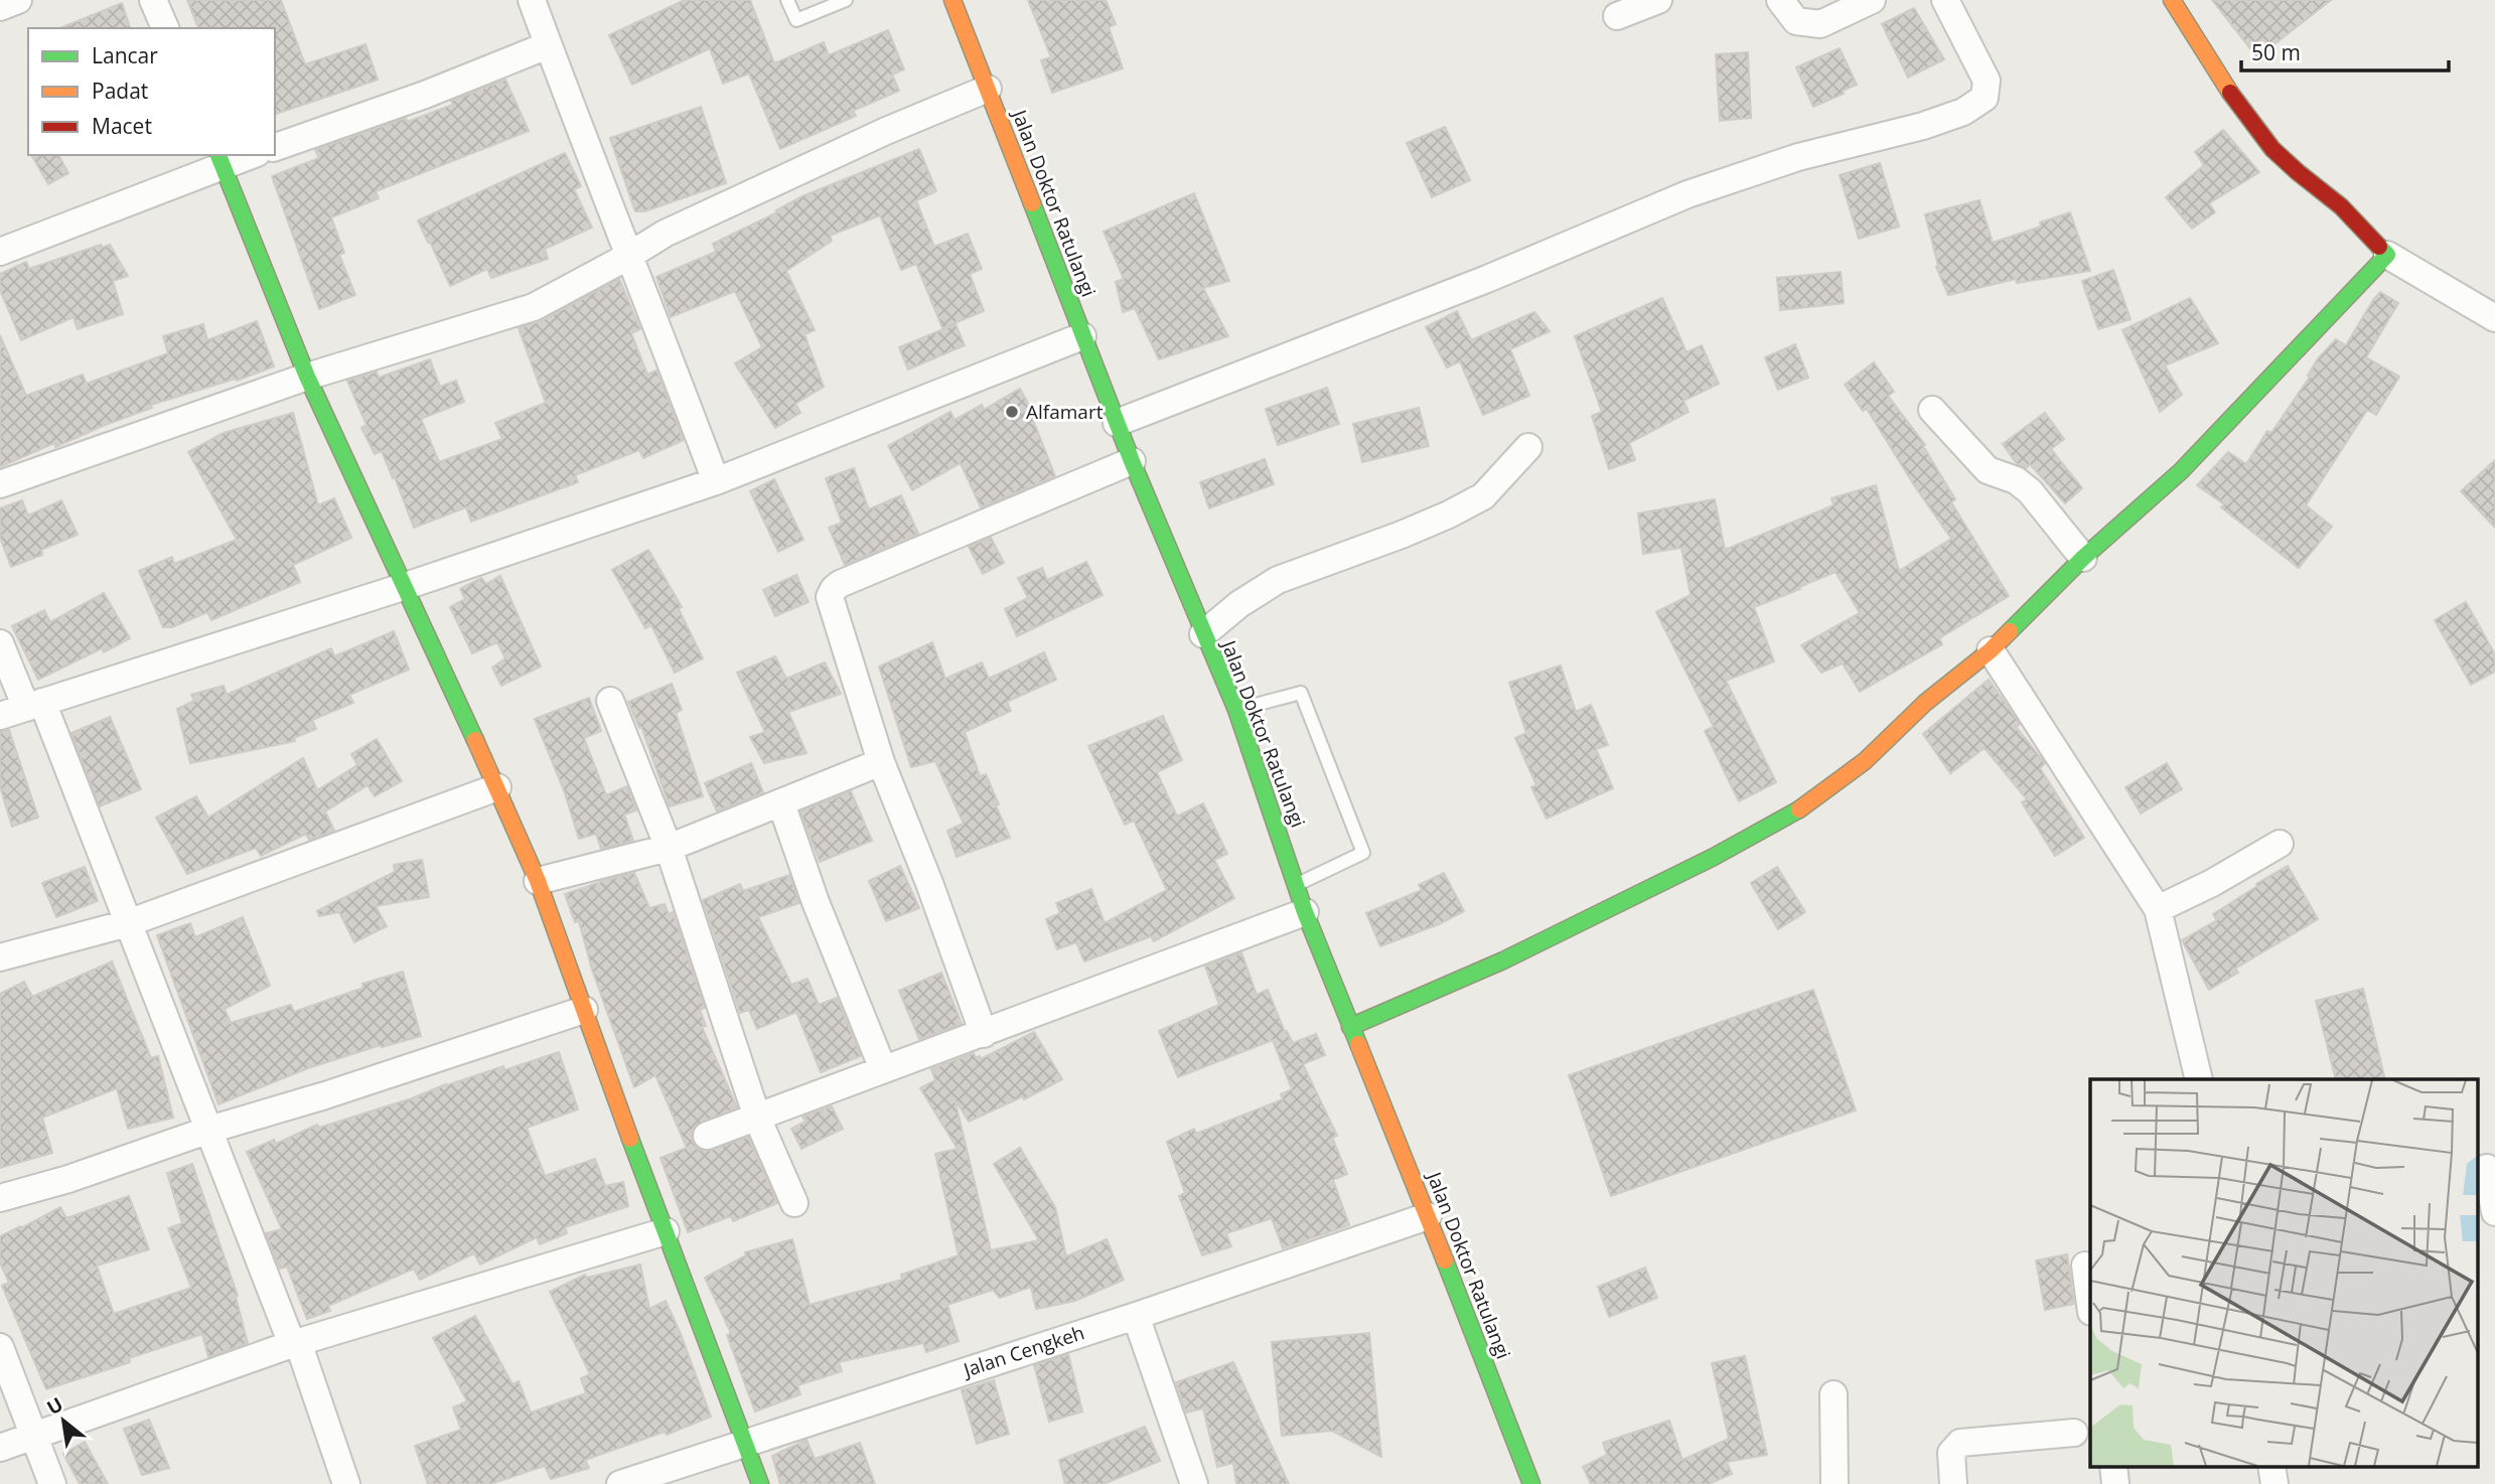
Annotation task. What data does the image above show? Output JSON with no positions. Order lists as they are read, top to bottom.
{
  "streets": {
    "main road": ["Jalan Doktor Ratulangi"],
    "street": ["Jalan Cengkeh"]
  },
  "crossings": [
    ["Jalan Doktor Ratulangi", "Jalan Cengkeh"]
  ],
  "places": ["Alfamart"],
  "legend": ["Lancar", "Padat", "Macet"],
  "scale_bar": "50 m",
  "north": "top left"
}
